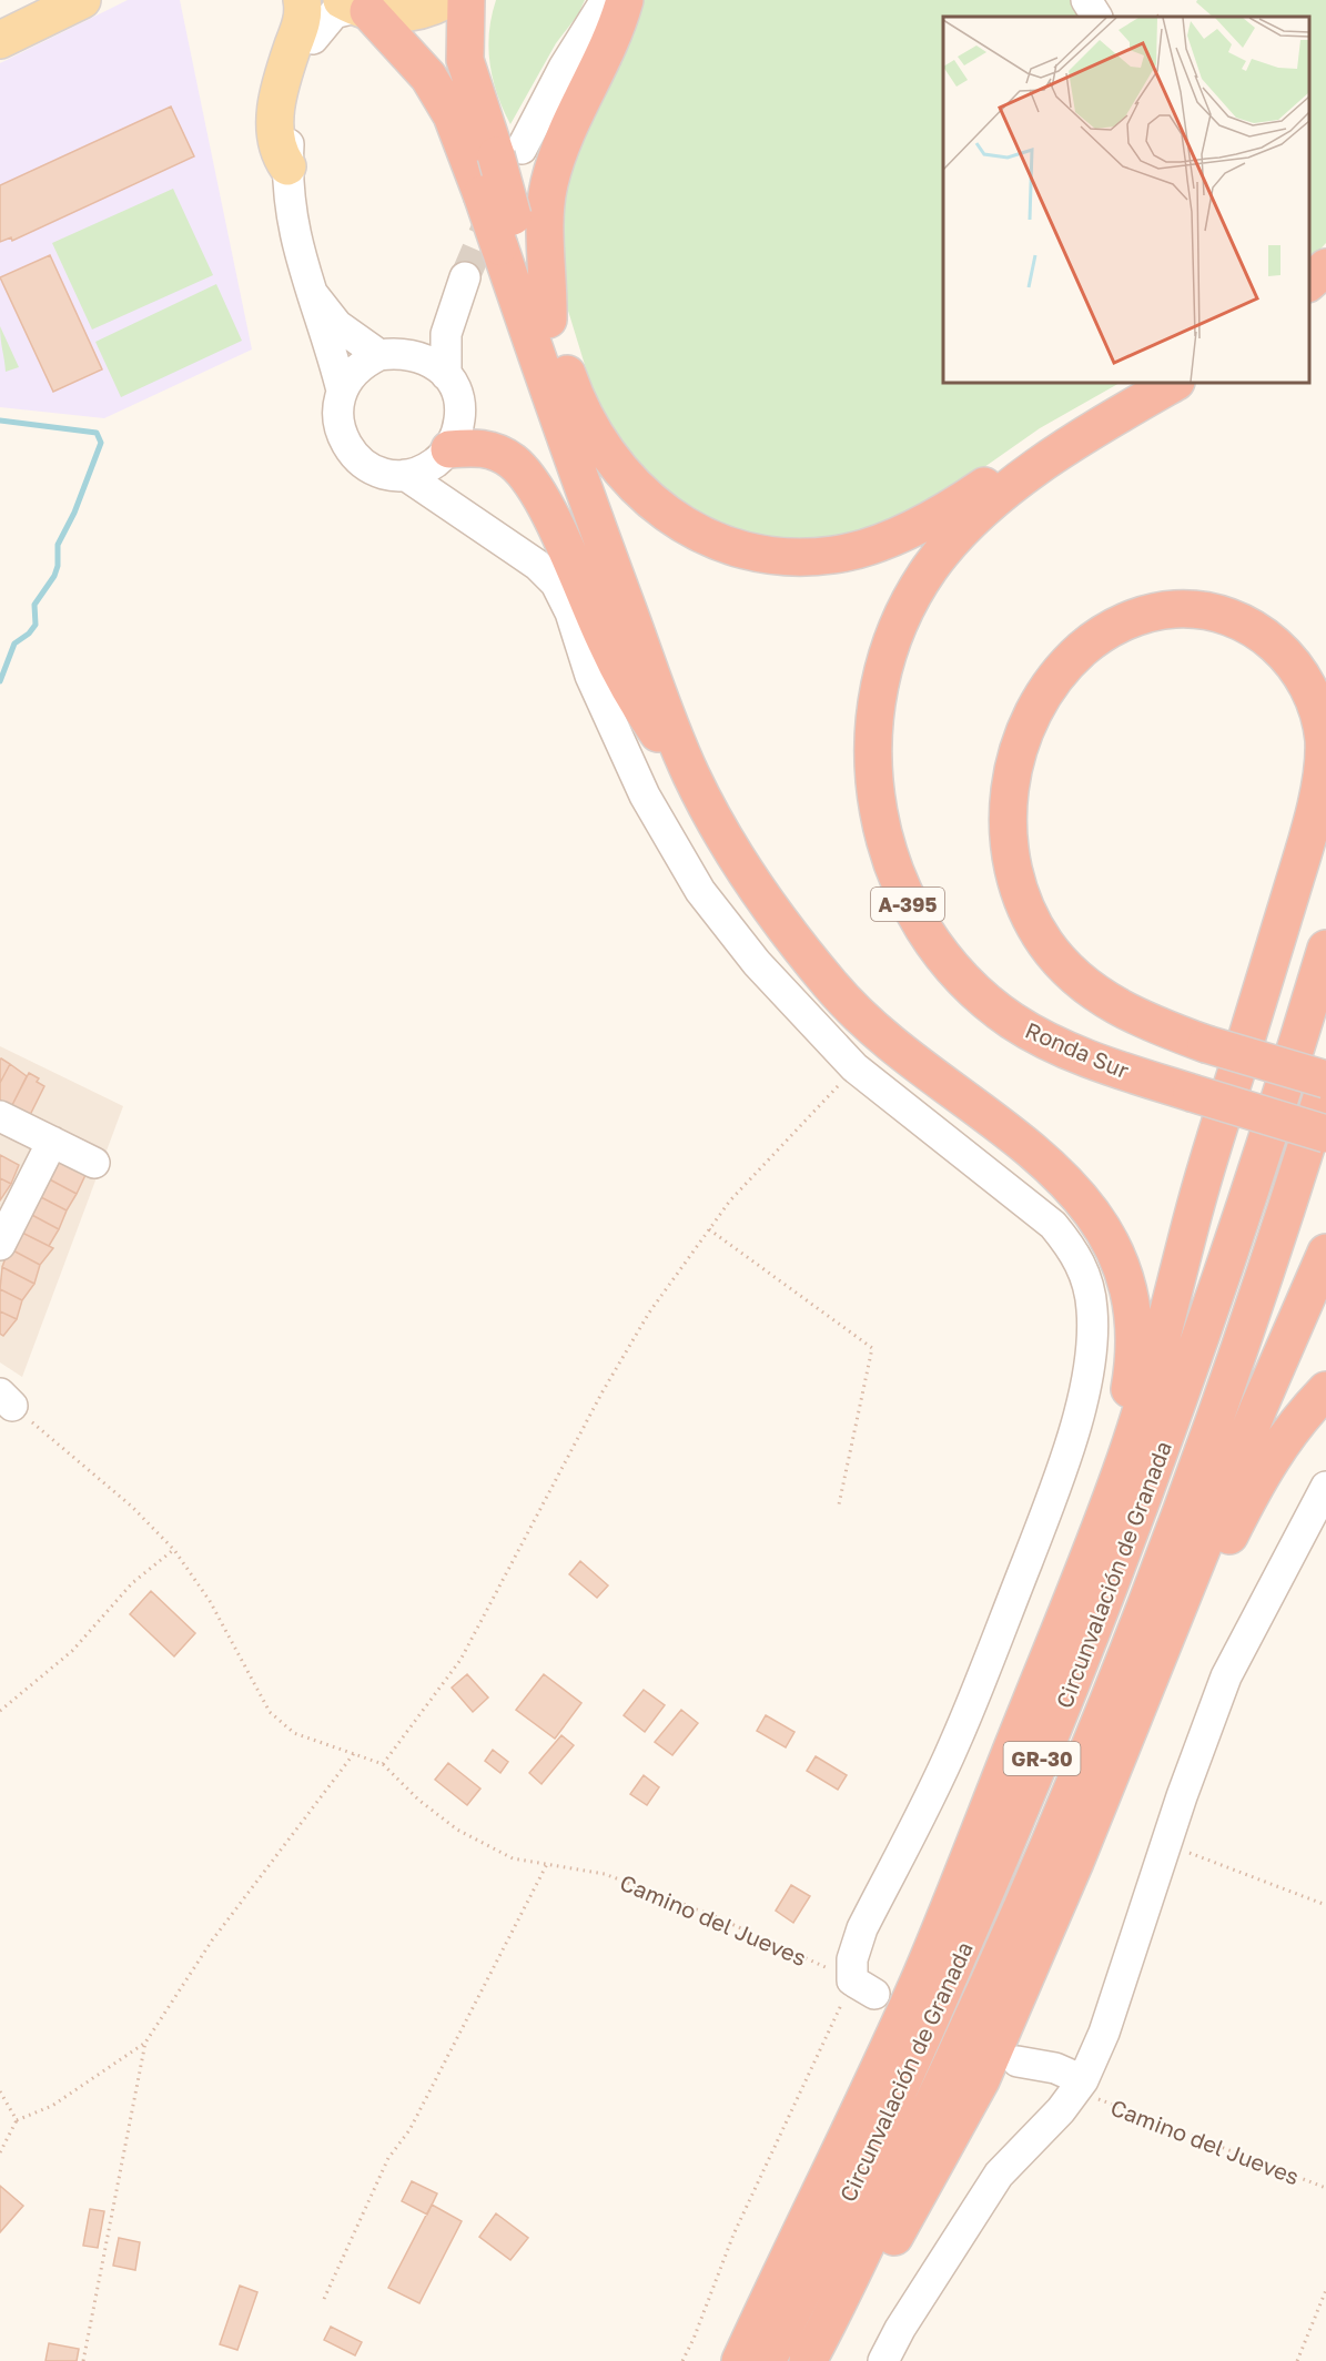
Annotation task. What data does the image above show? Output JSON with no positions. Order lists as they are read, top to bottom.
{
  "streets": {
    "highway": [
      "A-395",
      "Ronda Sur",
      "Circunvalación de Granada",
      "GR-30"
    ],
    "path": ["Camino del Jueves"]
  }
}
